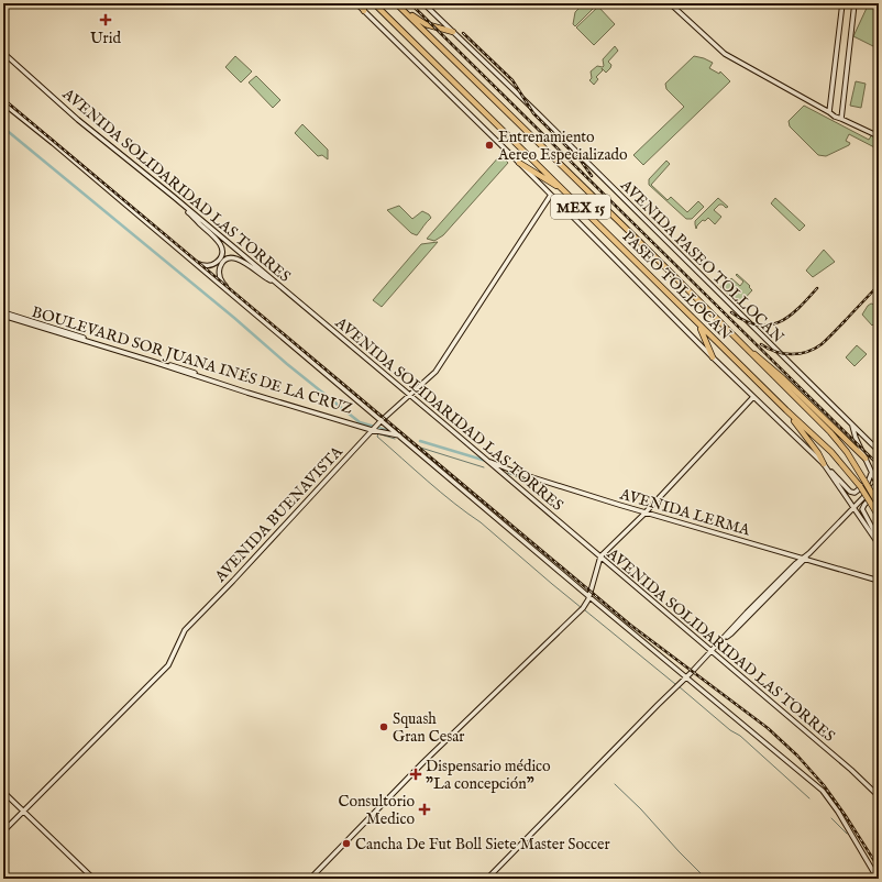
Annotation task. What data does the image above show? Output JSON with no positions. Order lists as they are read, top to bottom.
{
  "streets": {
    "highway": ["MEX 15", "PASEO TOLLOCAN"],
    "main road": [
      "AVENIDA SOLIDARIDAD LAS TORRES",
      "AVENIDA PASEO TOLLOCAN",
      "BOULEVARD SOR JUANA INÉS DE LA CRUZ",
      "AVENIDA LERMA",
      "AVENIDA BUENAVISTA"
    ]
  },
  "crossings": [
    ["AVENIDA SOLIDARIDAD LAS TORRES", "AVENIDA LERMA"],
    ["AVENIDA SOLIDARIDAD LAS TORRES", "AVENIDA BUENAVISTA"],
    ["BOULEVARD SOR JUANA INÉS DE LA CRUZ", "AVENIDA BUENAVISTA"]
  ],
  "places": {
    "health": ["Urid", "Dispensario médico \"La concepción\"", "Consultorio Medico"],
    "other": ["Entrenamiento Aereo Especializado", "Squash Gran Cesar", "Cancha De Fut Boll Siete Master Soccer"]
  }
}
